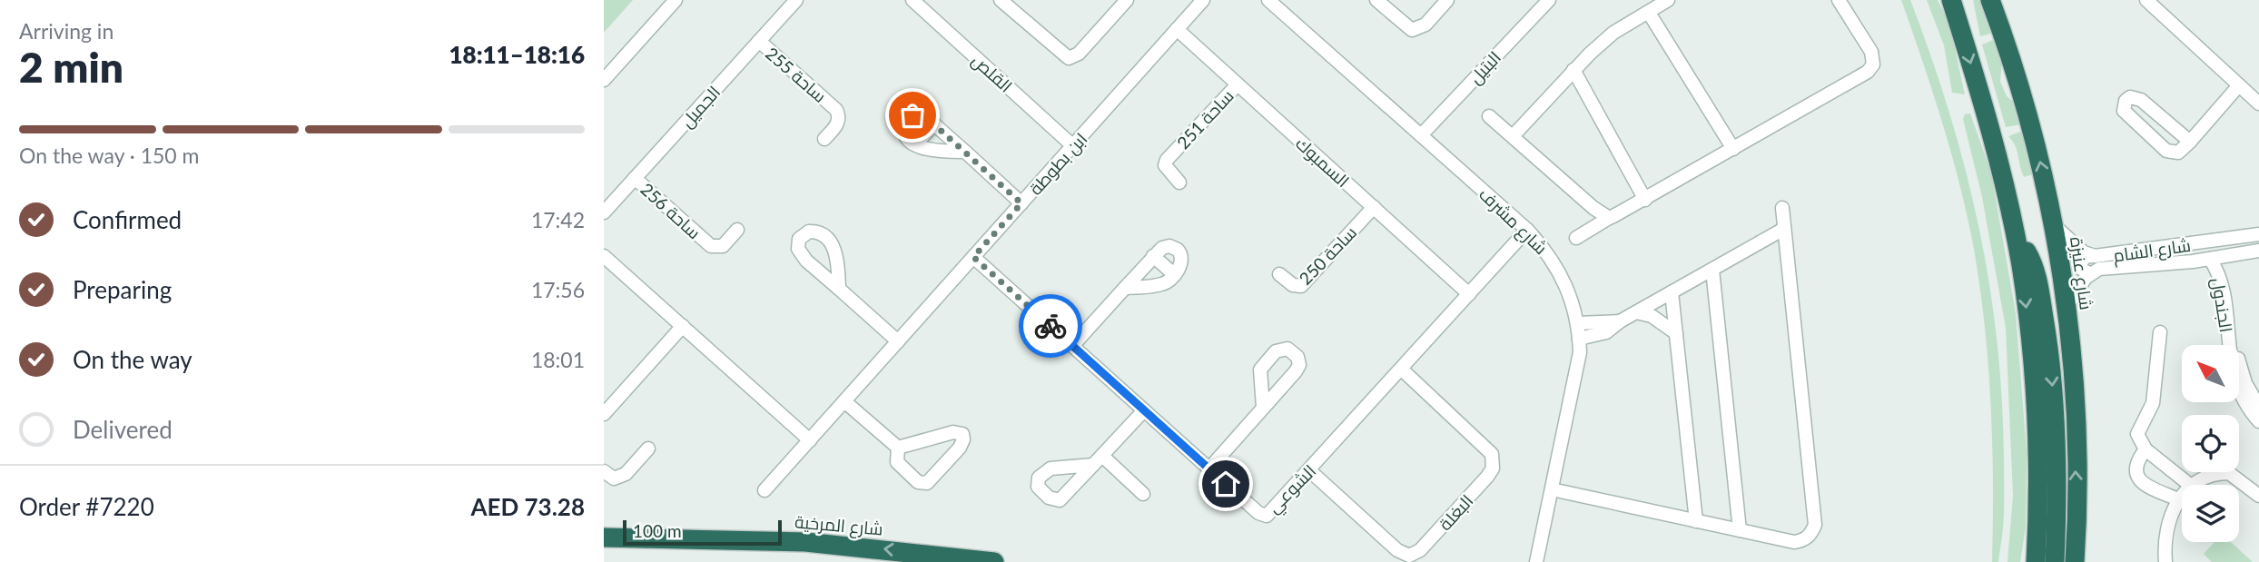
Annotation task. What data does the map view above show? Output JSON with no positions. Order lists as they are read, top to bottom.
{
  "streets": {
    "highway": ["شارع عنيزة", "شارع المرخية"],
    "street": [
      "البتيل",
      "القلص",
      "ساحة 255",
      "الجميل",
      "ساحة 251",
      "السمبوك",
      "ابن بطوطة",
      "ساحة 256",
      "شارع مشرف",
      "شارع الشام",
      "ساحة 250",
      "الجندول",
      "الشوعي",
      "البغلة"
    ]
  },
  "crossings": [
    ["البتيل", "شارع مشرف"],
    ["القلص", "ابن بطوطة"],
    ["ساحة 255", "الجميل"],
    ["الجميل", "ساحة 256"],
    ["ساحة 251", "السمبوك"],
    ["السمبوك", "ابن بطوطة"],
    ["السمبوك", "ساحة 250"],
    ["السمبوك", "الشوعي"],
    ["ابن بطوطة", "الشوعي"],
    ["شارع مشرف", "الشوعي"],
    ["شارع الشام", "شارع عنيزة"],
    ["شارع الشام", "الجندول"],
    ["الشوعي", "البغلة"]
  ],
  "one_way": ["شارع المرخية"],
  "scale_bar": "100 m",
  "north": "top left",
  "page": {
    "heading": ["2 min", "Arriving in", "18:11–18:16"],
    "panel": ["Order #7220", "AED 73.28"],
    "bar": "On the way · 150 m",
    "list": [
      ["Confirmed", "17:42"],
      ["Preparing", "17:56"],
      ["On the way", "18:01"],
      "Delivered"
    ],
    "scale": "100 m"
  }
}
